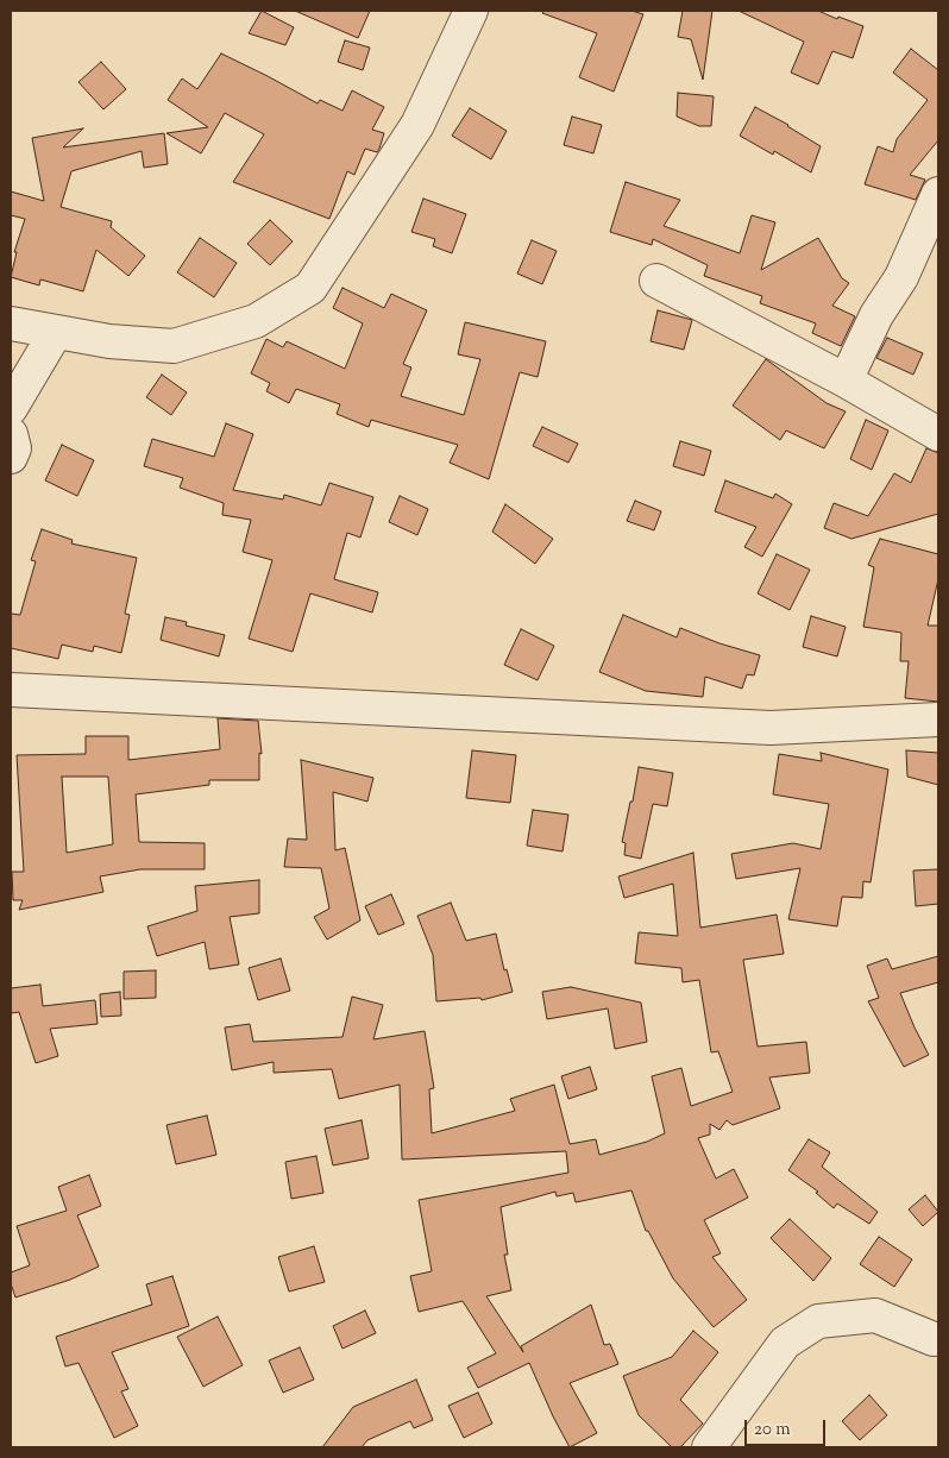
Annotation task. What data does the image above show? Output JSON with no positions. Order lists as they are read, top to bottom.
{
  "scale_bar": "20 m"
}
